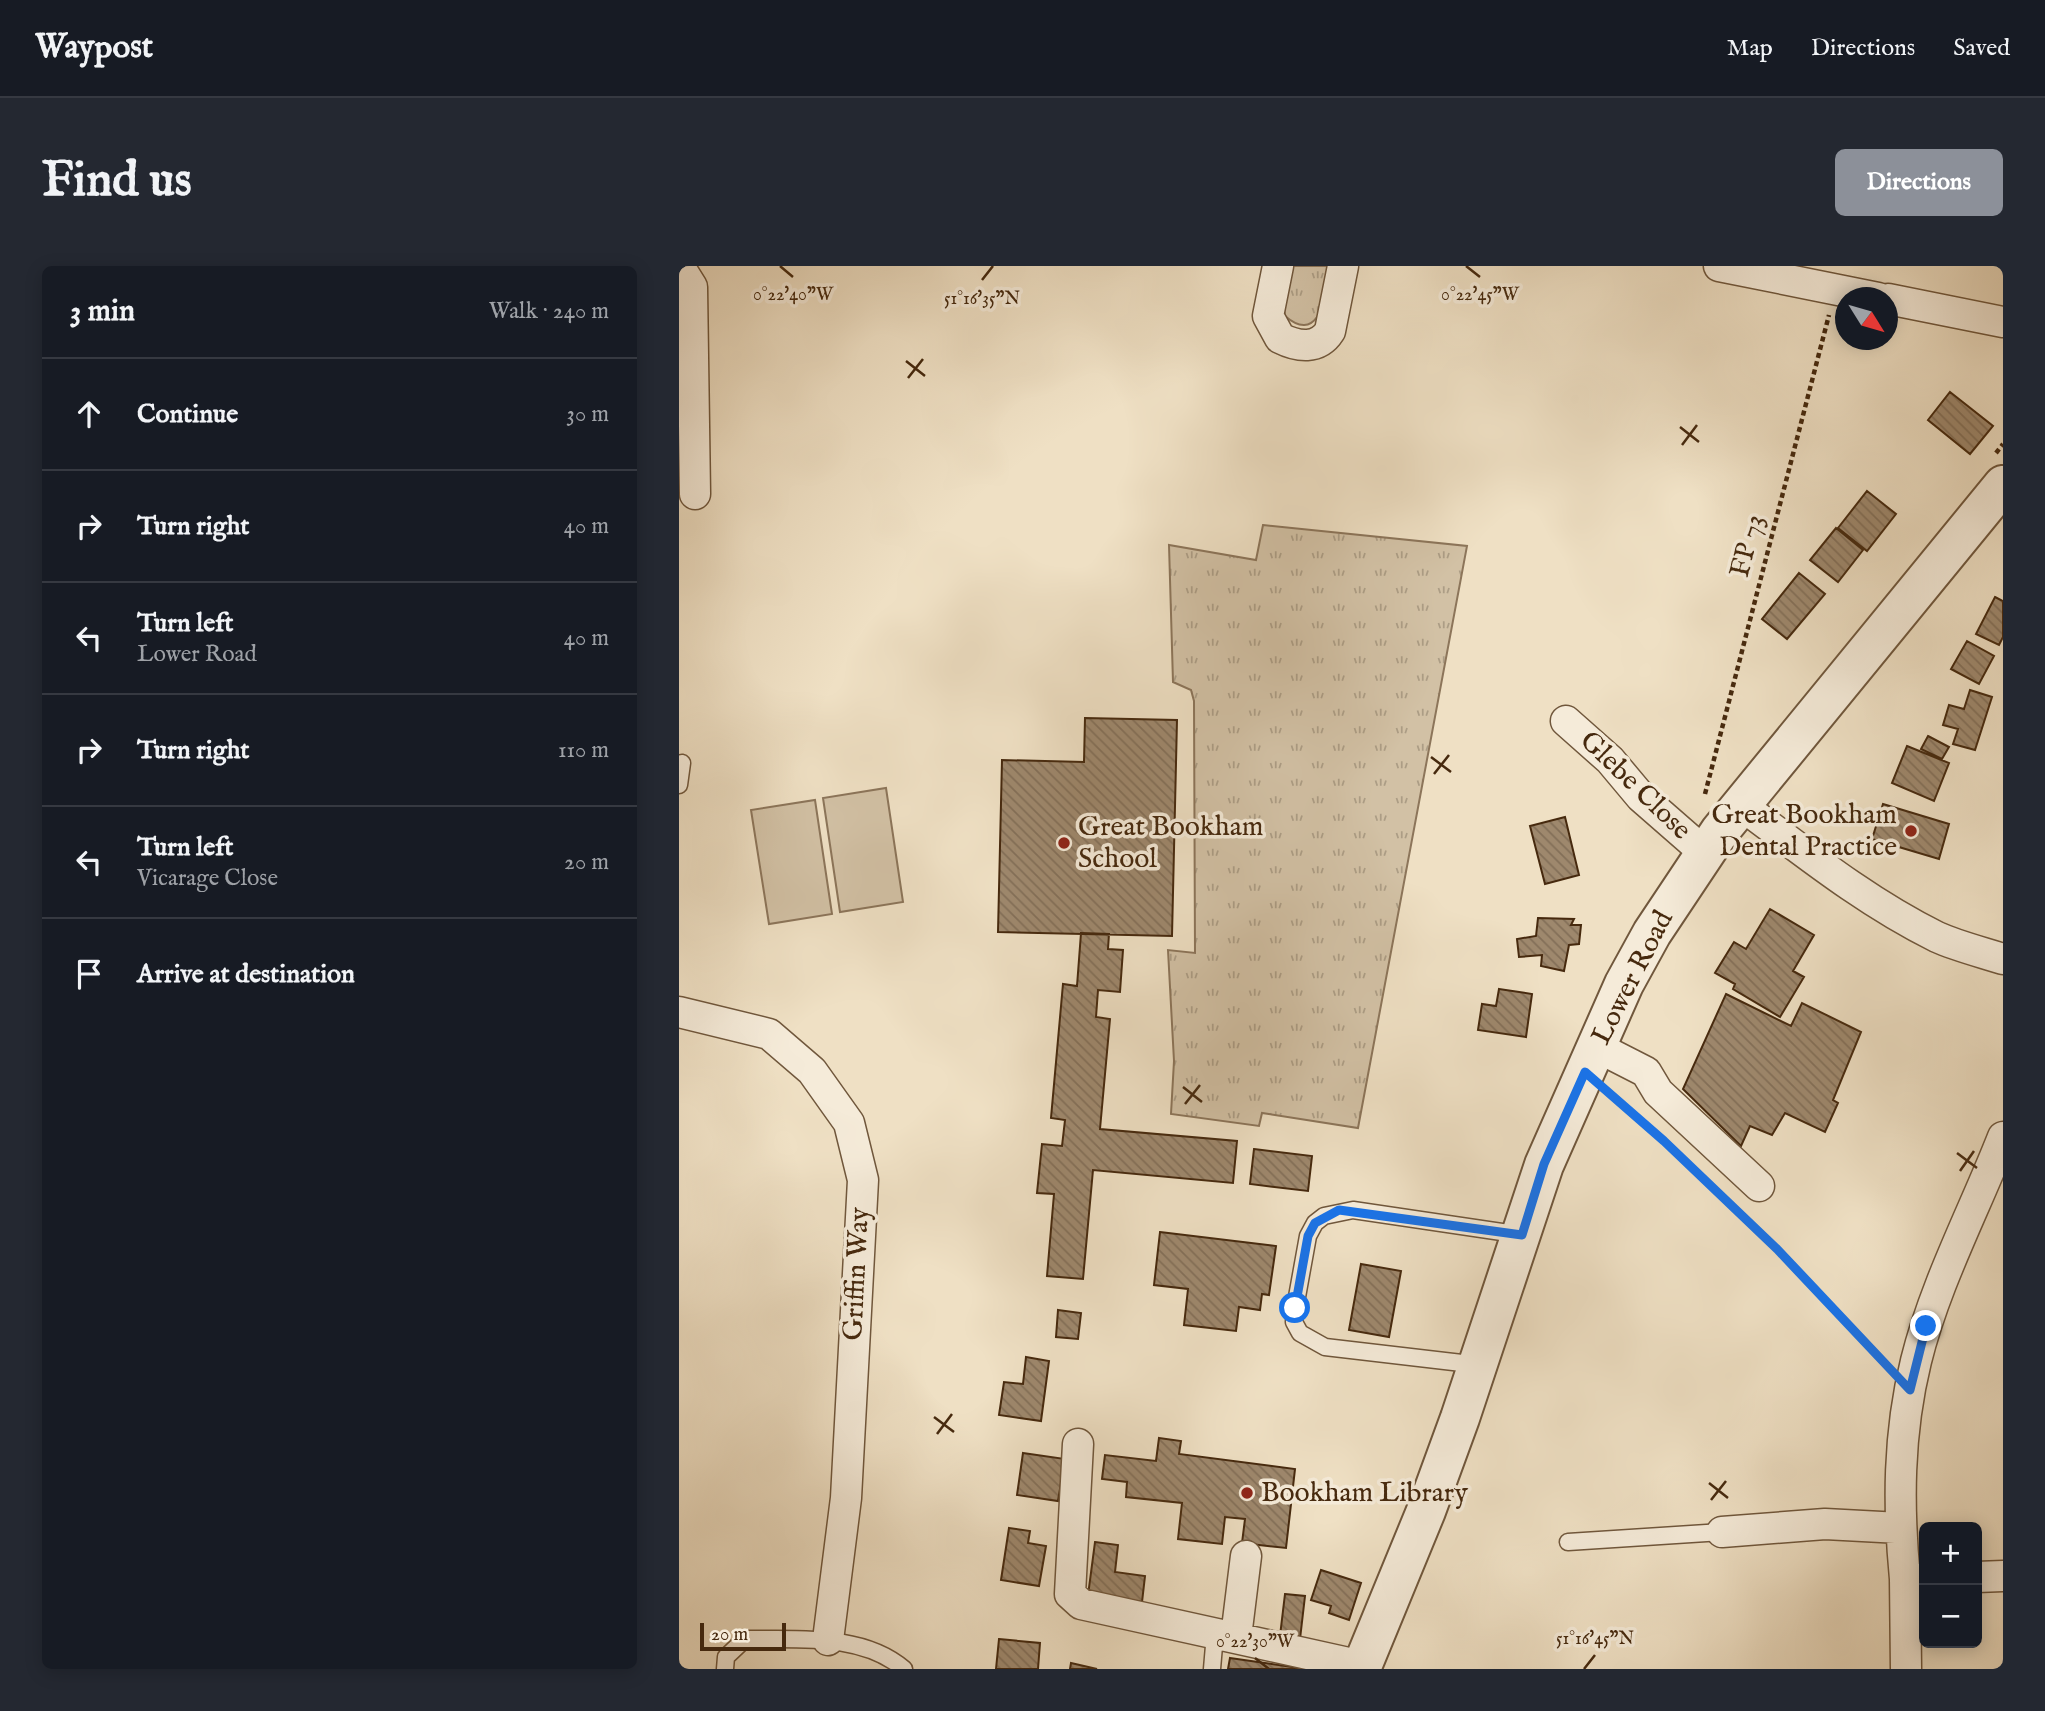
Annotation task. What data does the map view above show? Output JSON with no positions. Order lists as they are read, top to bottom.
{
  "streets": {
    "street": ["Glebe Close", "Lower Road", "Griffin Way"],
    "path": ["FP 73"]
  },
  "crossings": [
    ["FP 73", "Glebe Close"],
    ["FP 73", "Lower Road"],
    ["Glebe Close", "Lower Road"]
  ],
  "places": ["Great Bookham Dental Practice", "Great Bookham School", "Bookham Library"],
  "scale_bar": "20 m",
  "north": "bottom right",
  "page": {
    "header": "Waypost",
    "nav": ["Map", "Directions", "Saved"],
    "buttons": "Directions",
    "title": "Find us",
    "heading": ["3 min", "Walk · 240 m"],
    "list": [
      ["Continue", "30 m"],
      ["Turn right", "40 m"],
      ["Turn left", "Lower Road", "40 m"],
      ["Turn right", "110 m"],
      ["Turn left", "Vicarage Close", "20 m"],
      "Arrive at destination"
    ],
    "map_buttons": ["+", "−"],
    "scale": "20 m"
  },
  "coordinates": [
    "0°22'45\"W",
    "0°22'40\"W",
    "51°16'35\"N",
    "51°16'45\"N",
    "0°22'30\"W"
  ]
}
